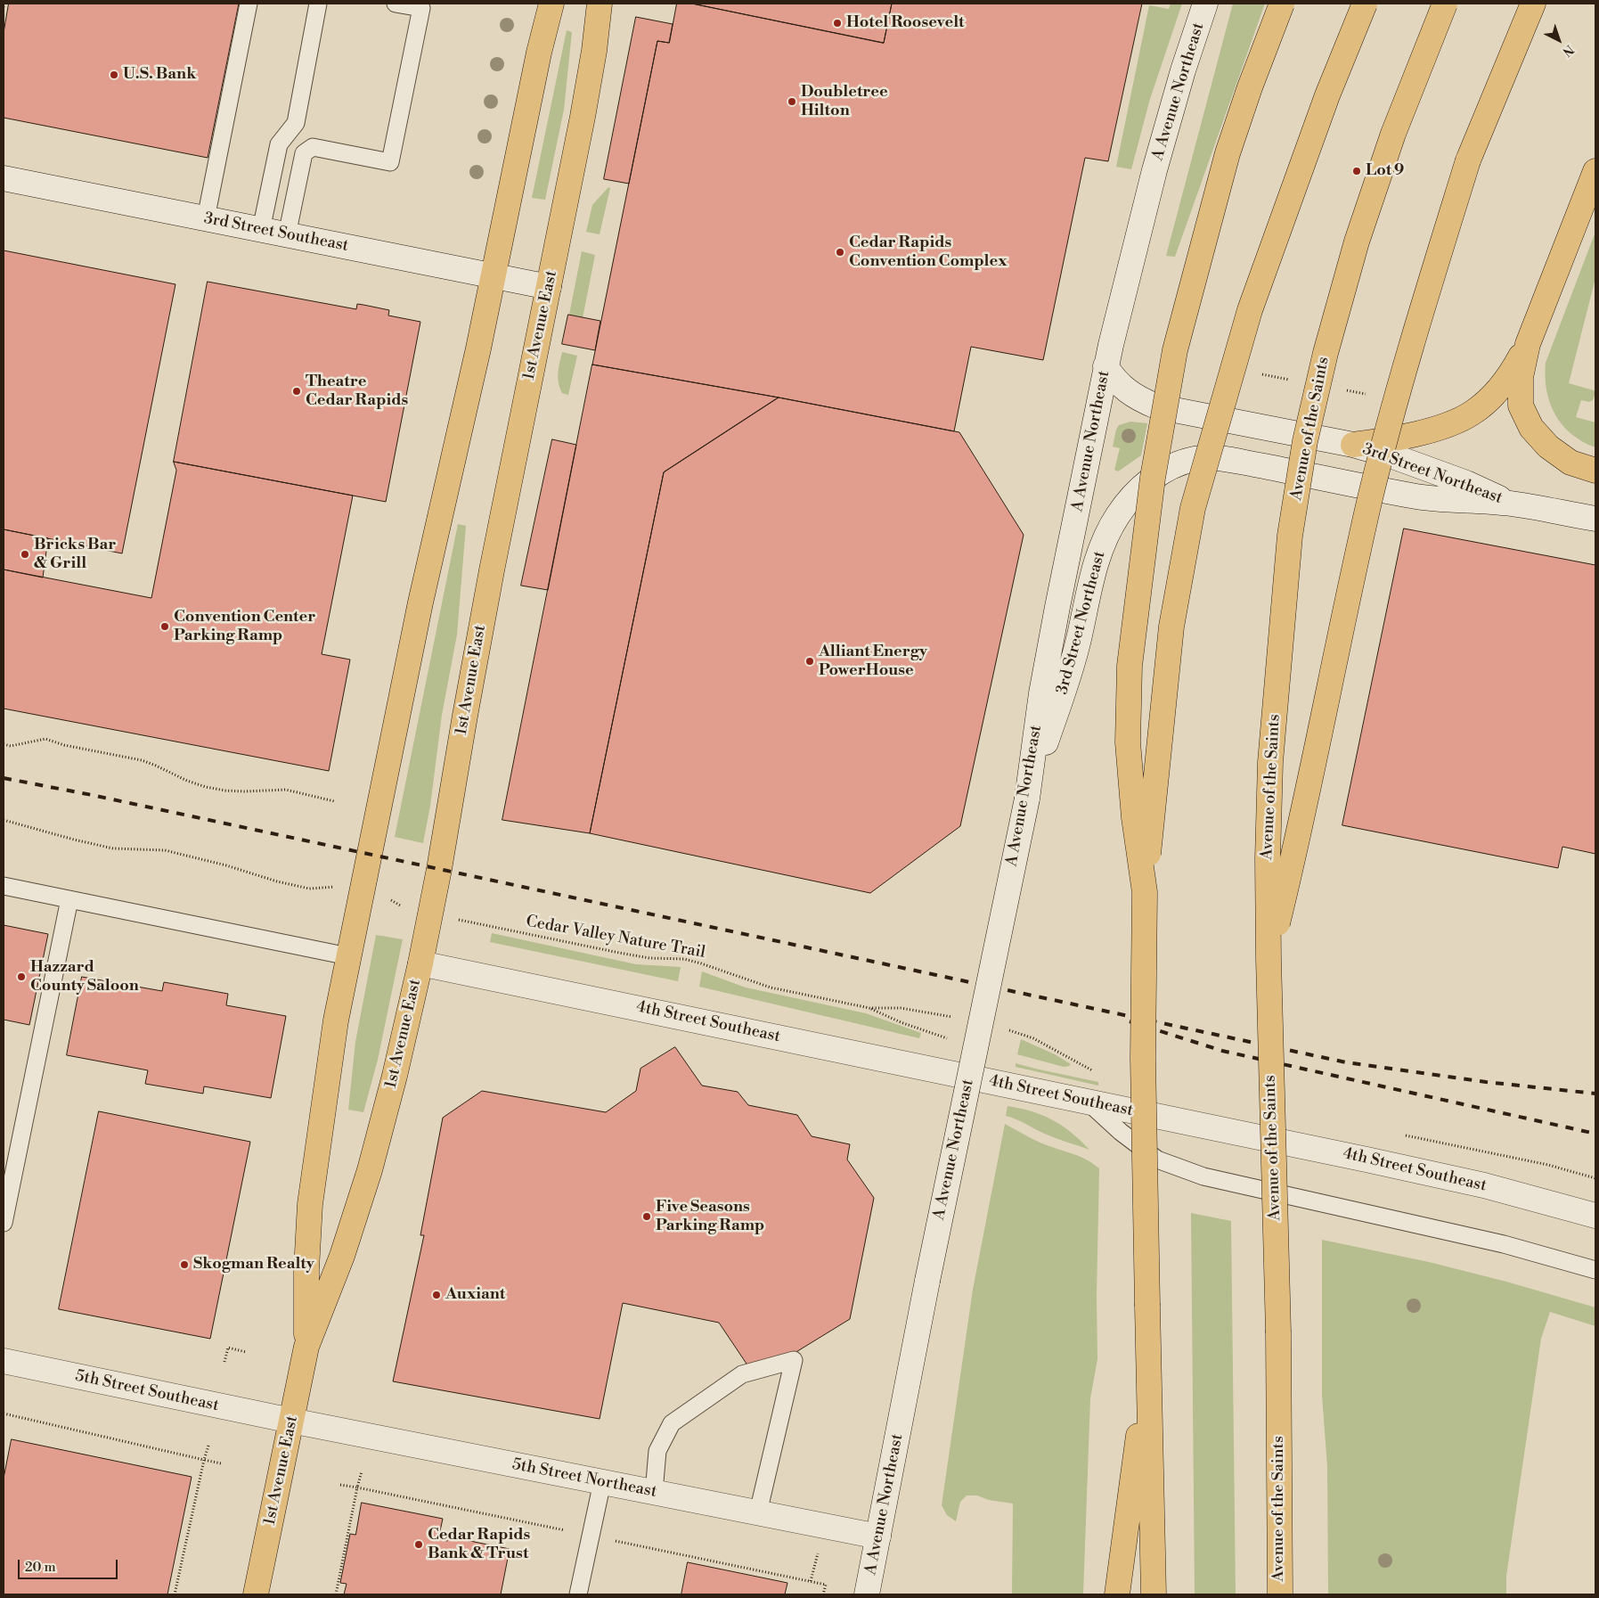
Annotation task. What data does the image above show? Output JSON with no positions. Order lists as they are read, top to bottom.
{
  "streets": {
    "main road": ["1st Avenue East", "Avenue of the Saints"],
    "street": [
      "A Avenue Northeast",
      "3rd Street Southeast",
      "3rd Street Northeast",
      "4th Street Southeast",
      "5th Street Southeast",
      "5th Street Northeast"
    ],
    "path": ["Cedar Valley Nature Trail"]
  },
  "crossings": [
    ["A Avenue Northeast", "3rd Street Northeast"],
    ["A Avenue Northeast", "5th Street Northeast"],
    ["3rd Street Southeast", "1st Avenue East"],
    ["1st Avenue East", "4th Street Southeast"],
    ["1st Avenue East", "5th Street Southeast"],
    ["1st Avenue East", "5th Street Northeast"],
    ["5th Street Southeast", "5th Street Northeast"]
  ],
  "places": [
    "Hotel Roosevelt",
    "U.S. Bank",
    "Doubletree Hilton",
    "Lot 9",
    "Cedar Rapids Convention Complex",
    "Theatre Cedar Rapids",
    "Bricks Bar & Grill",
    "Convention Center Parking Ramp",
    "Alliant Energy PowerHouse",
    "Hazzard County Saloon",
    "Five Seasons Parking Ramp",
    "Skogman Realty",
    "Auxiant",
    "Cedar Rapids Bank & Trust"
  ],
  "scale_bar": "20 m",
  "north": "bottom right"
}
